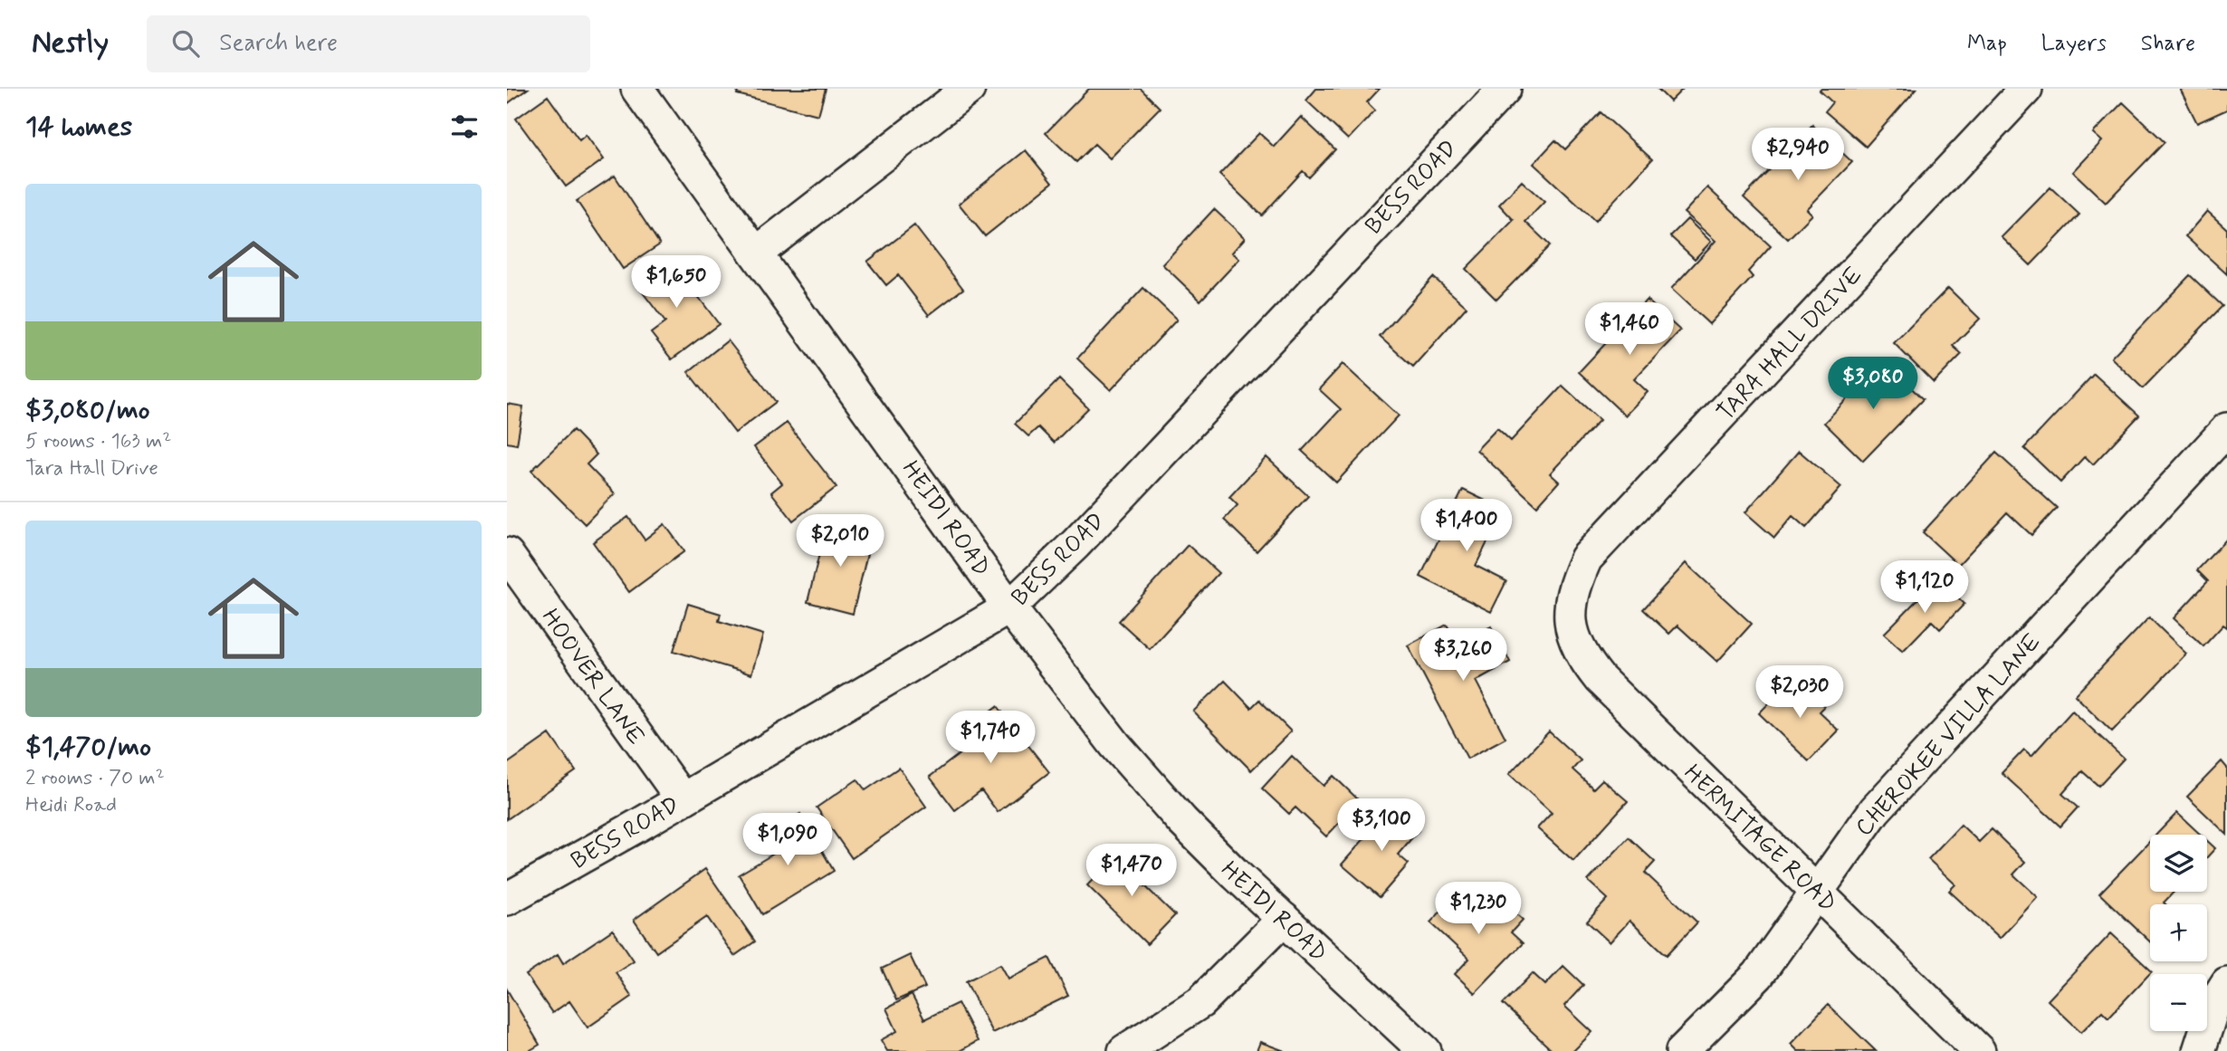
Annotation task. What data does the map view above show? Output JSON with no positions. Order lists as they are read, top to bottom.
{
  "streets": {
    "street": [
      "BESS ROAD",
      "TARA HALL DRIVE",
      "HEIDI ROAD",
      "HOOVER LANE",
      "CHEROKEE VILLA LANE",
      "HERMITAGE ROAD"
    ]
  },
  "crossings": [
    ["BESS ROAD", "HEIDI ROAD"],
    ["BESS ROAD", "HOOVER LANE"],
    ["TARA HALL DRIVE", "HERMITAGE ROAD"],
    ["CHEROKEE VILLA LANE", "HERMITAGE ROAD"]
  ],
  "page": {
    "header": "Nestly",
    "search": "Search here",
    "nav": ["Map", "Layers", "Share"],
    "heading": "14 homes",
    "price": [
      "$2,940",
      "$1,650",
      "$1,460",
      "$3,080",
      "$1,400",
      "$2,010",
      "$1,120",
      "$3,260",
      "$2,030",
      "$1,740",
      "$3,100",
      "$1,090",
      "$1,470",
      "$1,230"
    ],
    "list": [
      {
        "name": "$3,080/mo",
        "note": "5 rooms · 163 m² · Tara Hall Drive"
      },
      {
        "name": "$1,470/mo",
        "note": "2 rooms · 70 m² · Heidi Road"
      }
    ],
    "map_buttons": ["+", "−"]
  }
}
